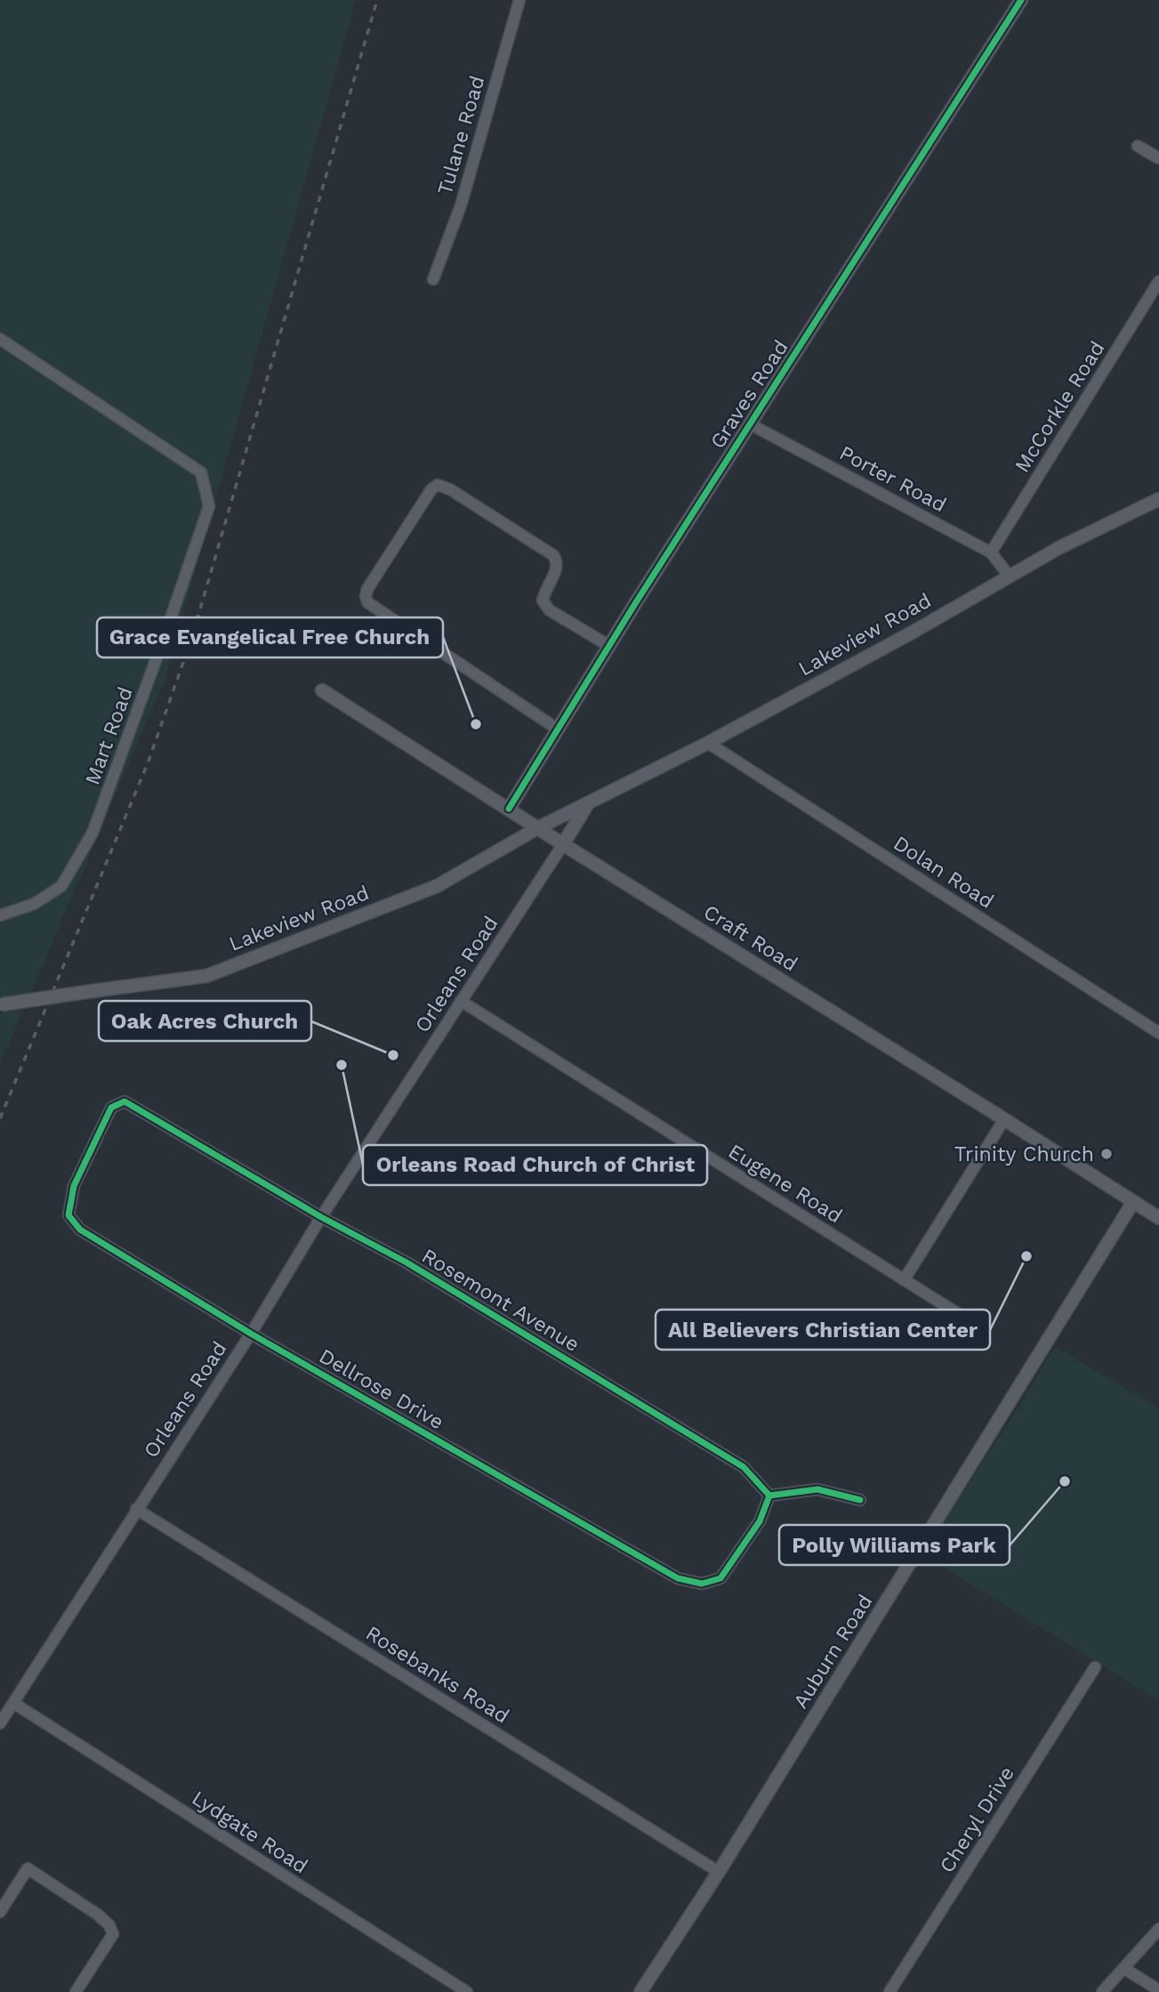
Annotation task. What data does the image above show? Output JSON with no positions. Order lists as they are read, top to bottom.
{
  "streets": {
    "street": [
      "Tulane Road",
      "Graves Road",
      "McCorkle Road",
      "Porter Road",
      "Lakeview Road",
      "Mart Road",
      "Dolan Road",
      "Craft Road",
      "Orleans Road",
      "Eugene Road",
      "Rosemont Avenue",
      "Dellrose Drive",
      "Auburn Road",
      "Rosebanks Road",
      "Cheryl Drive",
      "Lydgate Road"
    ]
  },
  "crossings": [
    ["Graves Road", "Porter Road"],
    ["Graves Road", "Craft Road"],
    ["McCorkle Road", "Porter Road"],
    ["Porter Road", "Lakeview Road"],
    ["Lakeview Road", "Dolan Road"],
    ["Lakeview Road", "Craft Road"],
    ["Craft Road", "Orleans Road"],
    ["Craft Road", "Auburn Road"],
    ["Orleans Road", "Eugene Road"],
    ["Orleans Road", "Rosemont Avenue"],
    ["Orleans Road", "Dellrose Drive"],
    ["Orleans Road", "Rosebanks Road"],
    ["Orleans Road", "Lydgate Road"],
    ["Rosemont Avenue", "Dellrose Drive"],
    ["Auburn Road", "Rosebanks Road"]
  ],
  "places": [
    "Grace Evangelical Free Church",
    "Oak Acres Church",
    "Orleans Road Church of Christ",
    "Trinity Church",
    "All Believers Christian Center",
    "Polly Williams Park"
  ]
}
